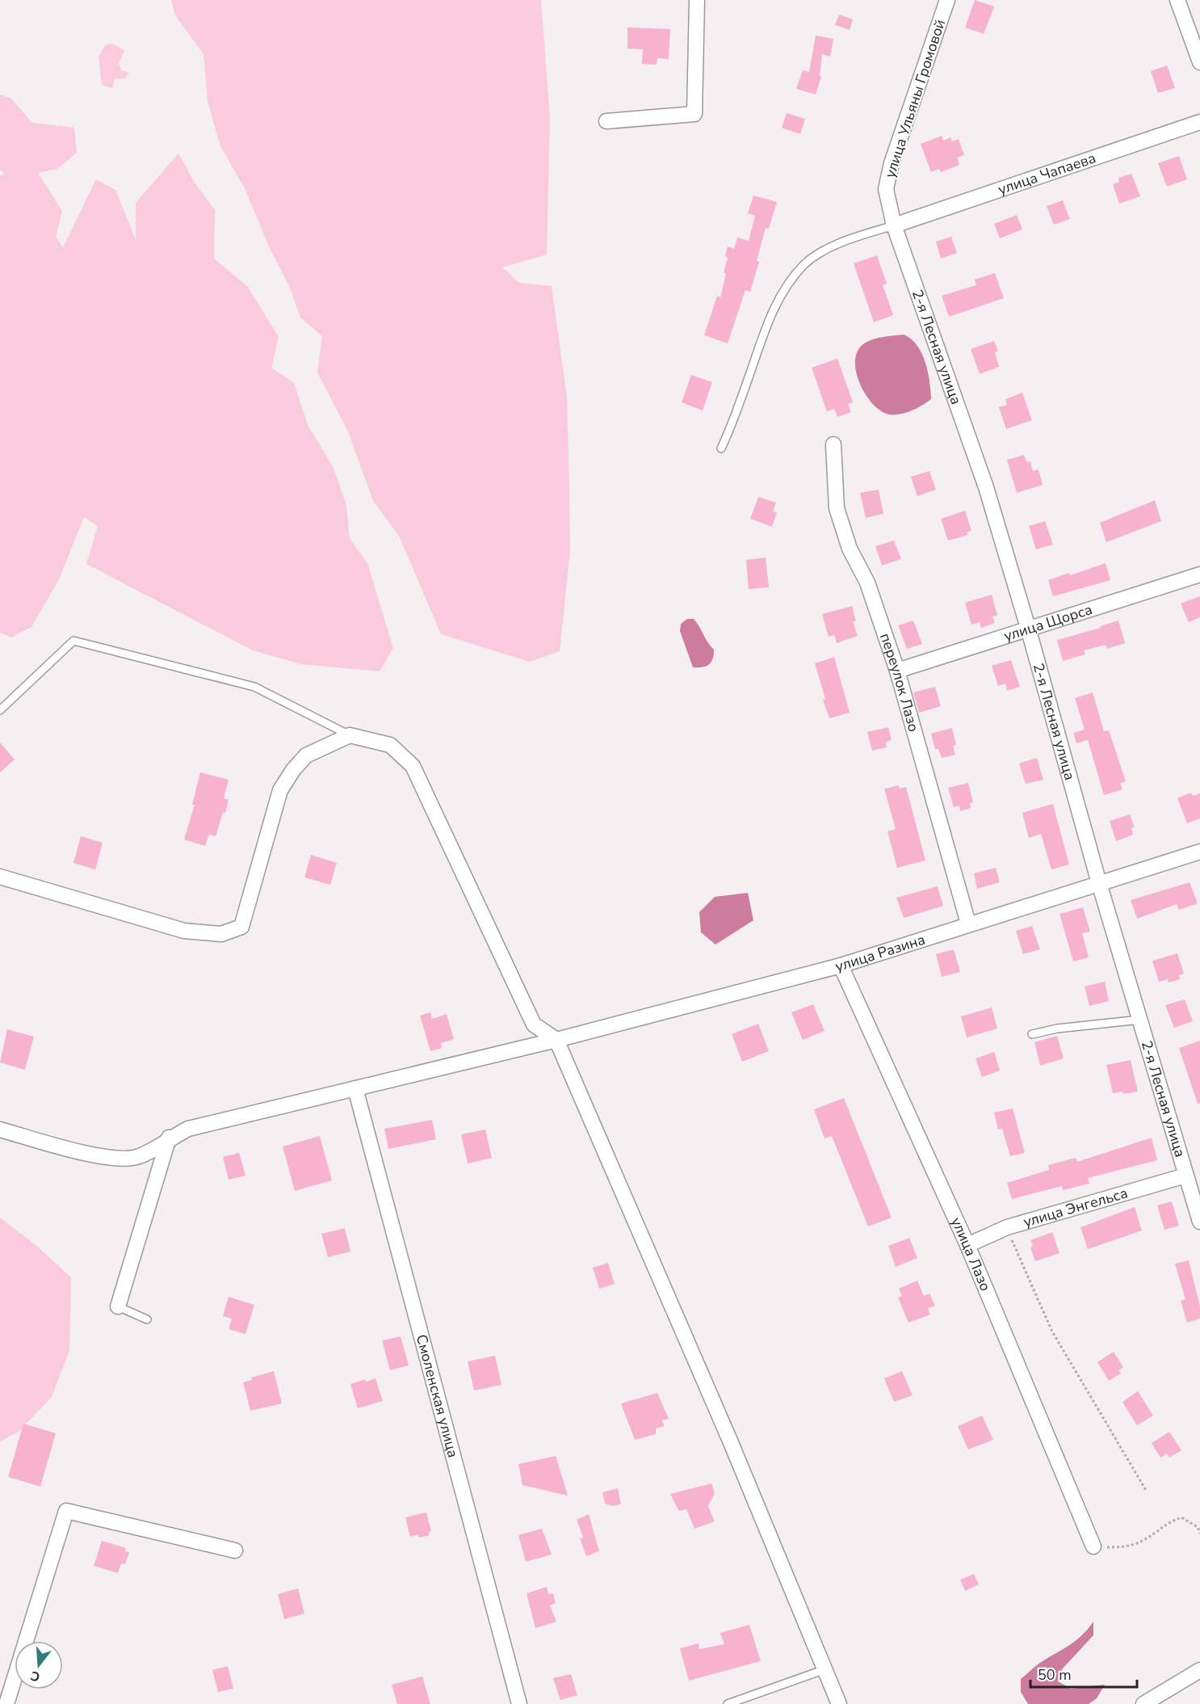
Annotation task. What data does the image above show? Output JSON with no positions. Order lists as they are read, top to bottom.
{
  "streets": {
    "street": [
      "улица Ульяны Громовой",
      "улица Чапаева",
      "2-я Лесная улица",
      "улица Щорса",
      "переулок Лазо",
      "улица Разина",
      "улица Энгельса",
      "улица Лазо",
      "Смоленская улица"
    ]
  },
  "crossings": [
    ["улица Ульяны Громовой", "улица Чапаева"],
    ["улица Ульяны Громовой", "2-я Лесная улица"],
    ["улица Чапаева", "2-я Лесная улица"],
    ["2-я Лесная улица", "улица Щорса"],
    ["2-я Лесная улица", "улица Разина"],
    ["2-я Лесная улица", "улица Энгельса"],
    ["улица Щорса", "переулок Лазо"],
    ["переулок Лазо", "улица Разина"],
    ["улица Разина", "улица Лазо"],
    ["улица Разина", "Смоленская улица"],
    ["улица Энгельса", "улица Лазо"]
  ],
  "scale_bar": "50 m",
  "north": "bottom"
}
